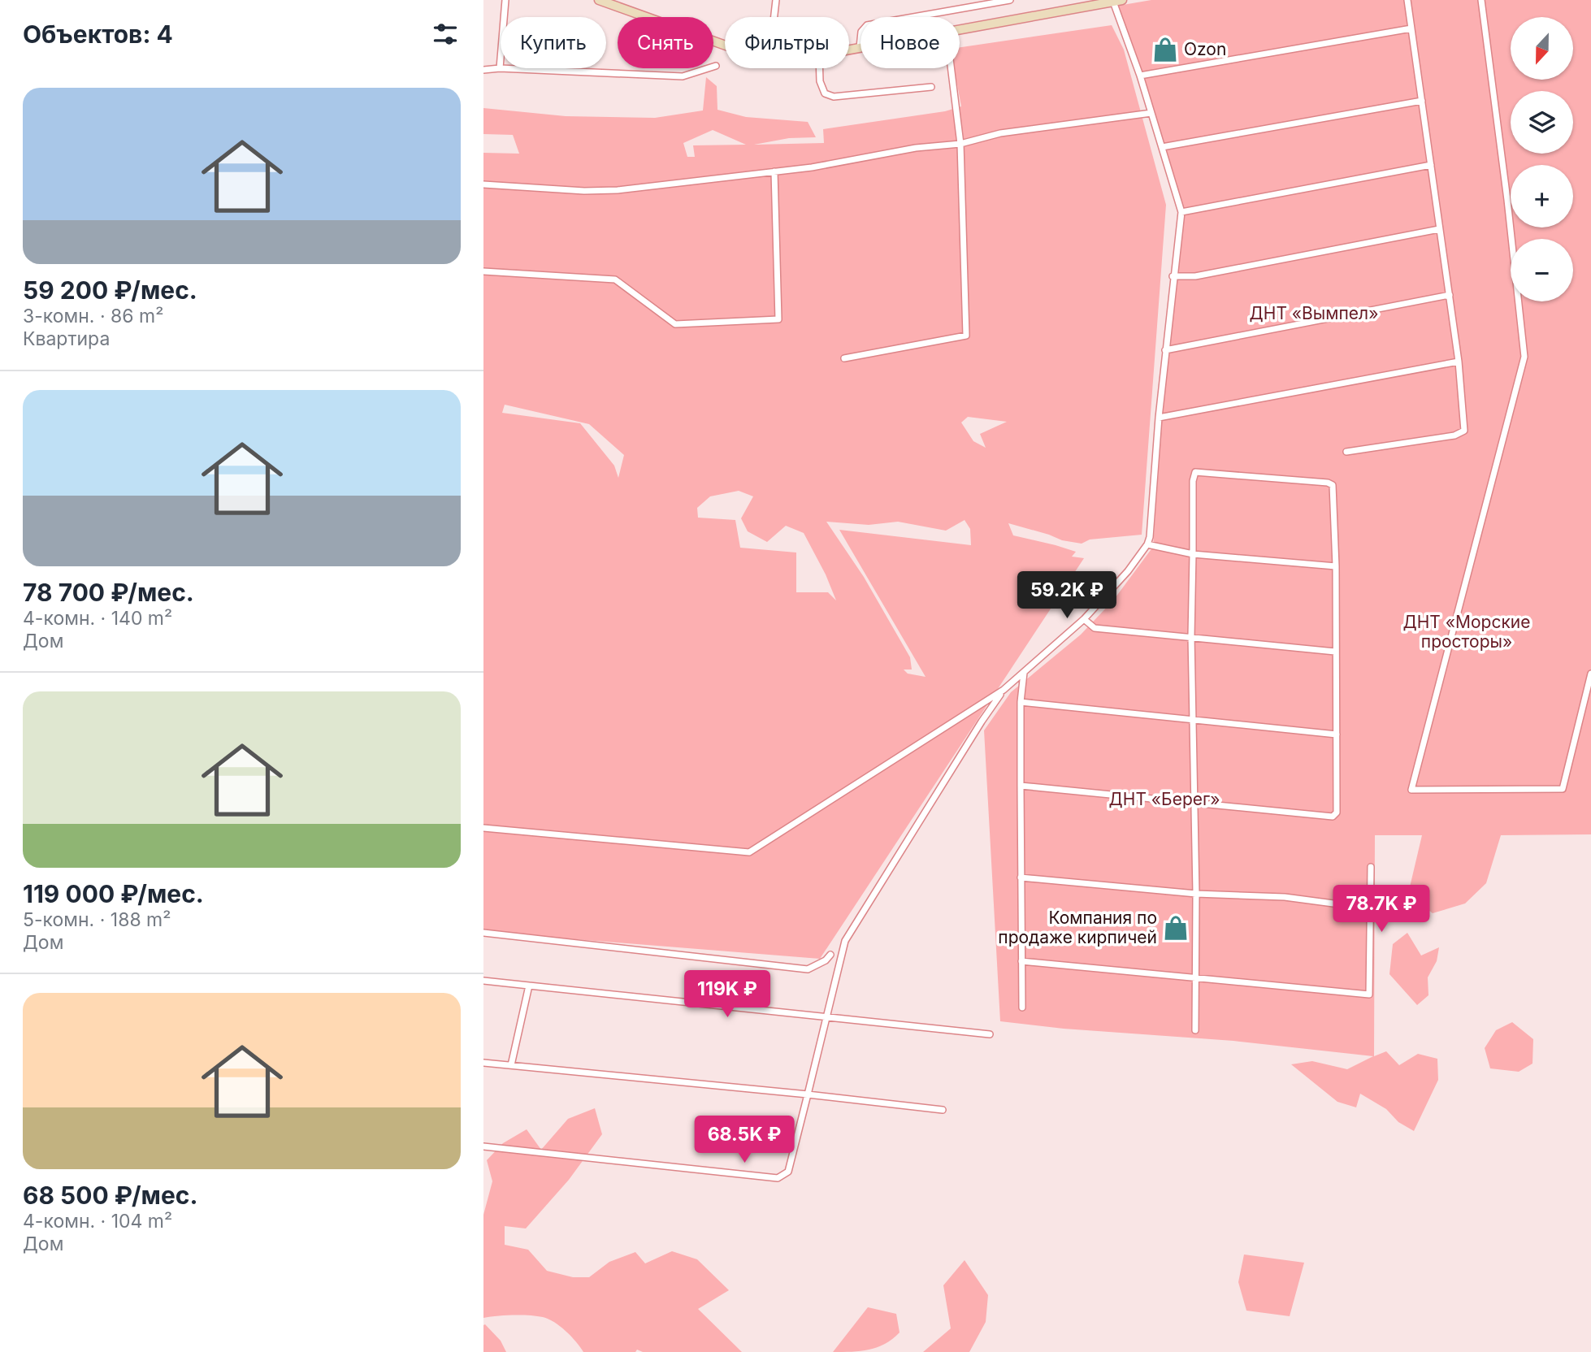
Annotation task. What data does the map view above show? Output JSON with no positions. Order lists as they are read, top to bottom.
{
  "parks": ["ДНТ «Вымпел»", "ДНТ «Морские просторы»", "ДНТ «Берег»"],
  "places": {
    "shop": ["Ozon", "Компания по продаже кирпичей"]
  },
  "north": "bottom",
  "page": {
    "heading": "Объектов: 4",
    "map_buttons": ["+", "−"],
    "chip": [
      "Купить",
      "Снять",
      "Фильтры",
      "Новое"
    ],
    "list": [
      {
        "name": "59 200 ₽/мес.",
        "note": "3-комн. · 86 m² · Квартира"
      },
      {
        "name": "78 700 ₽/мес.",
        "note": "4-комн. · 140 m² · Дом"
      },
      {
        "name": "119 000 ₽/мес.",
        "note": "5-комн. · 188 m² · Дом"
      },
      {
        "name": "68 500 ₽/мес.",
        "note": "4-комн. · 104 m² · Дом"
      }
    ],
    "price": [
      "59.2K ₽",
      "78.7K ₽",
      "119K ₽",
      "68.5K ₽"
    ]
  }
}
